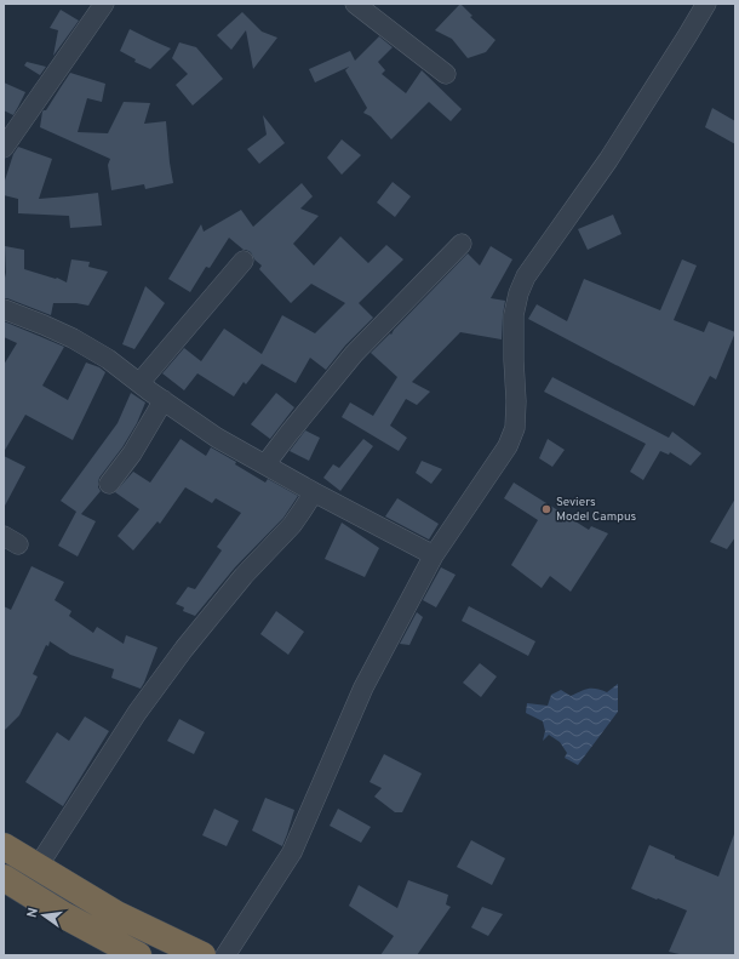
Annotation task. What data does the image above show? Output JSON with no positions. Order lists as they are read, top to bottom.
{
  "places": ["Seviers Model Campus"],
  "north": "left"
}
